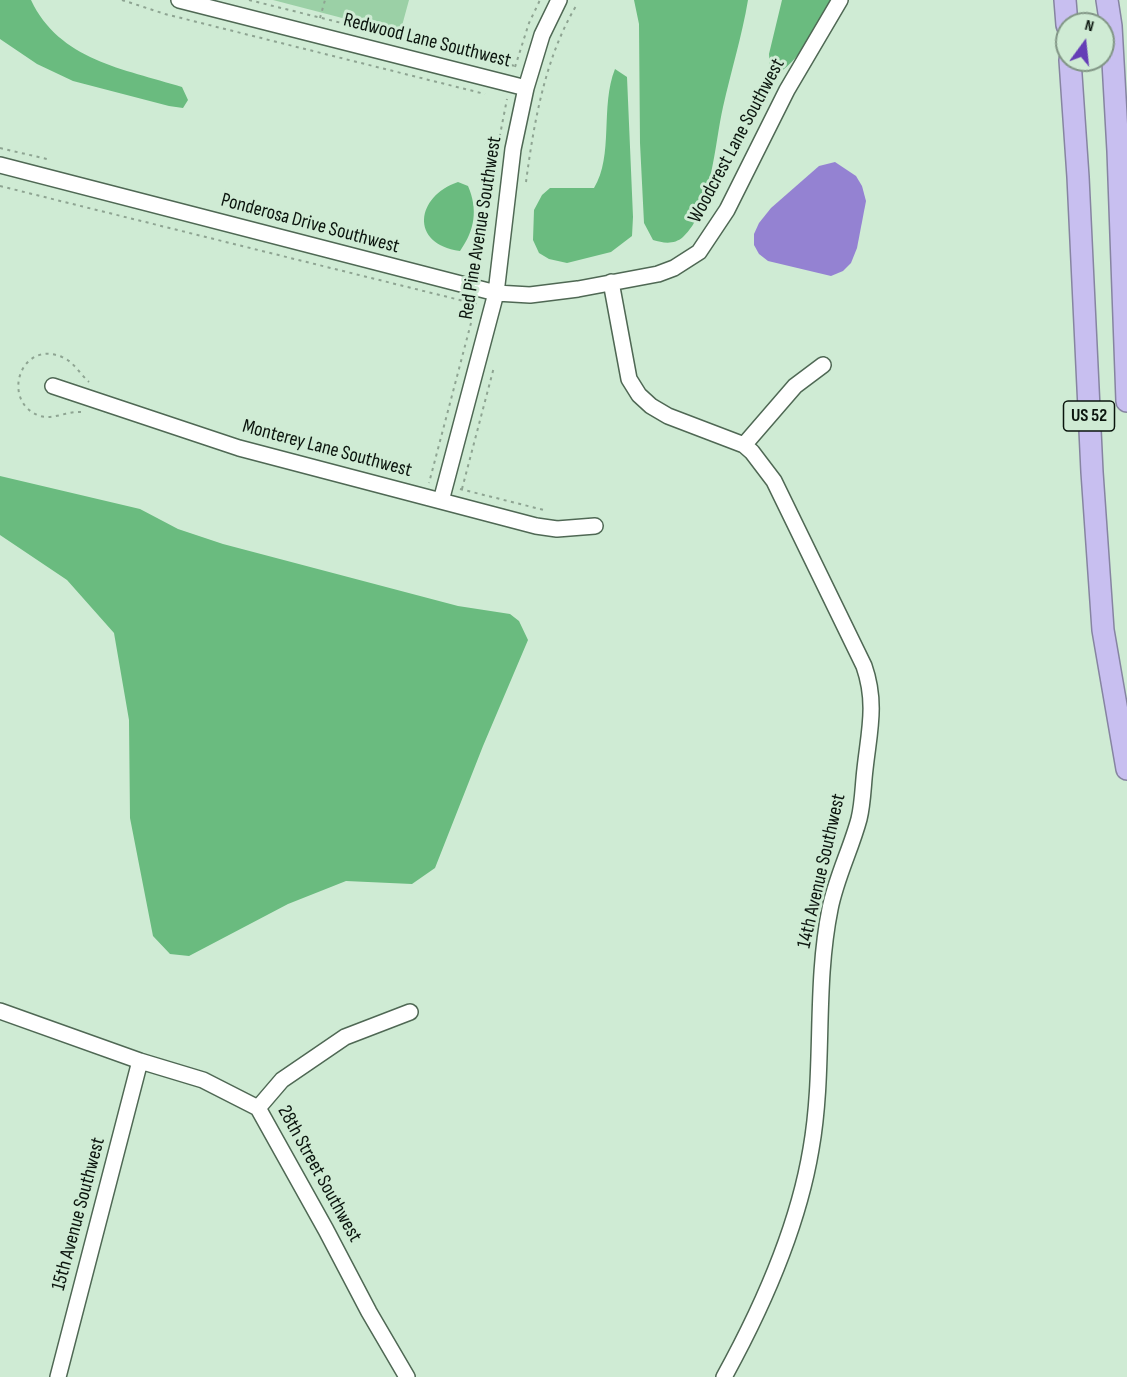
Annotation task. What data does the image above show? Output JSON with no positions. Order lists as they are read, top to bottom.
{
  "streets": {
    "highway": ["US 52"],
    "street": [
      "Redwood Lane Southwest",
      "Woodcrest Lane Southwest",
      "Ponderosa Drive Southwest",
      "Red Pine Avenue Southwest",
      "Monterey Lane Southwest",
      "14th Avenue Southwest",
      "28th Street Southwest",
      "15th Avenue Southwest"
    ]
  },
  "crossings": [
    ["Redwood Lane Southwest", "Red Pine Avenue Southwest"],
    ["Woodcrest Lane Southwest", "Ponderosa Drive Southwest"],
    ["Woodcrest Lane Southwest", "14th Avenue Southwest"],
    ["Ponderosa Drive Southwest", "Red Pine Avenue Southwest"],
    ["Ponderosa Drive Southwest", "14th Avenue Southwest"],
    ["Red Pine Avenue Southwest", "Monterey Lane Southwest"],
    ["28th Street Southwest", "15th Avenue Southwest"]
  ],
  "north": "top"
}
